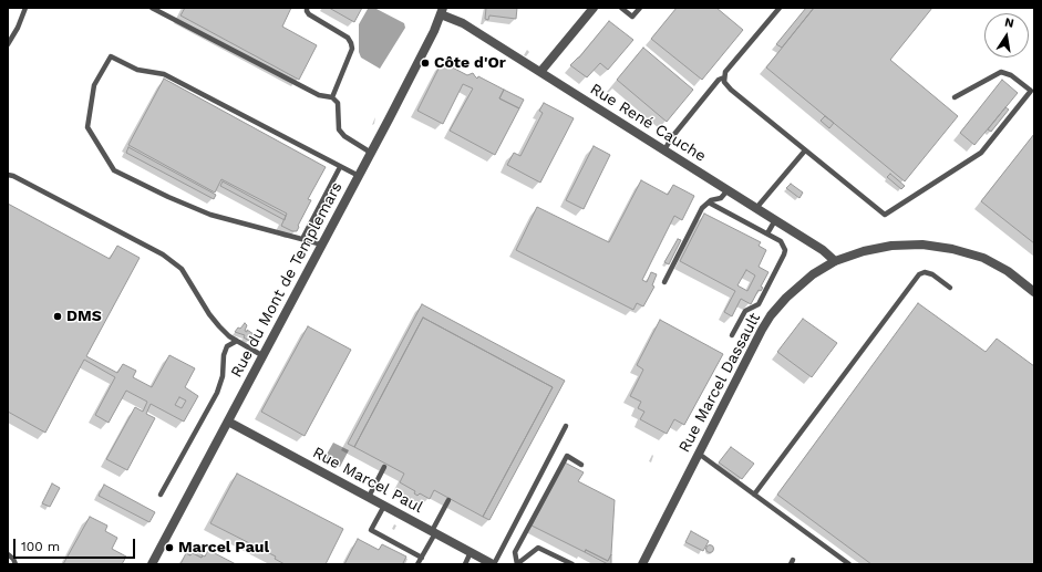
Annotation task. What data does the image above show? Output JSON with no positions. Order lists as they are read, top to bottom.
{
  "streets": {
    "street": [
      "Rue René Cauche",
      "Rue du Mont de Templemars",
      "Rue Marcel Dassault",
      "Rue Marcel Paul"
    ]
  },
  "crossings": [
    ["Rue René Cauche", "Rue du Mont de Templemars"],
    ["Rue René Cauche", "Rue Marcel Dassault"],
    ["Rue du Mont de Templemars", "Rue Marcel Paul"]
  ],
  "places": ["Côte d'Or", "DMS", "Marcel Paul"],
  "scale_bar": "100 m",
  "north": "top"
}
